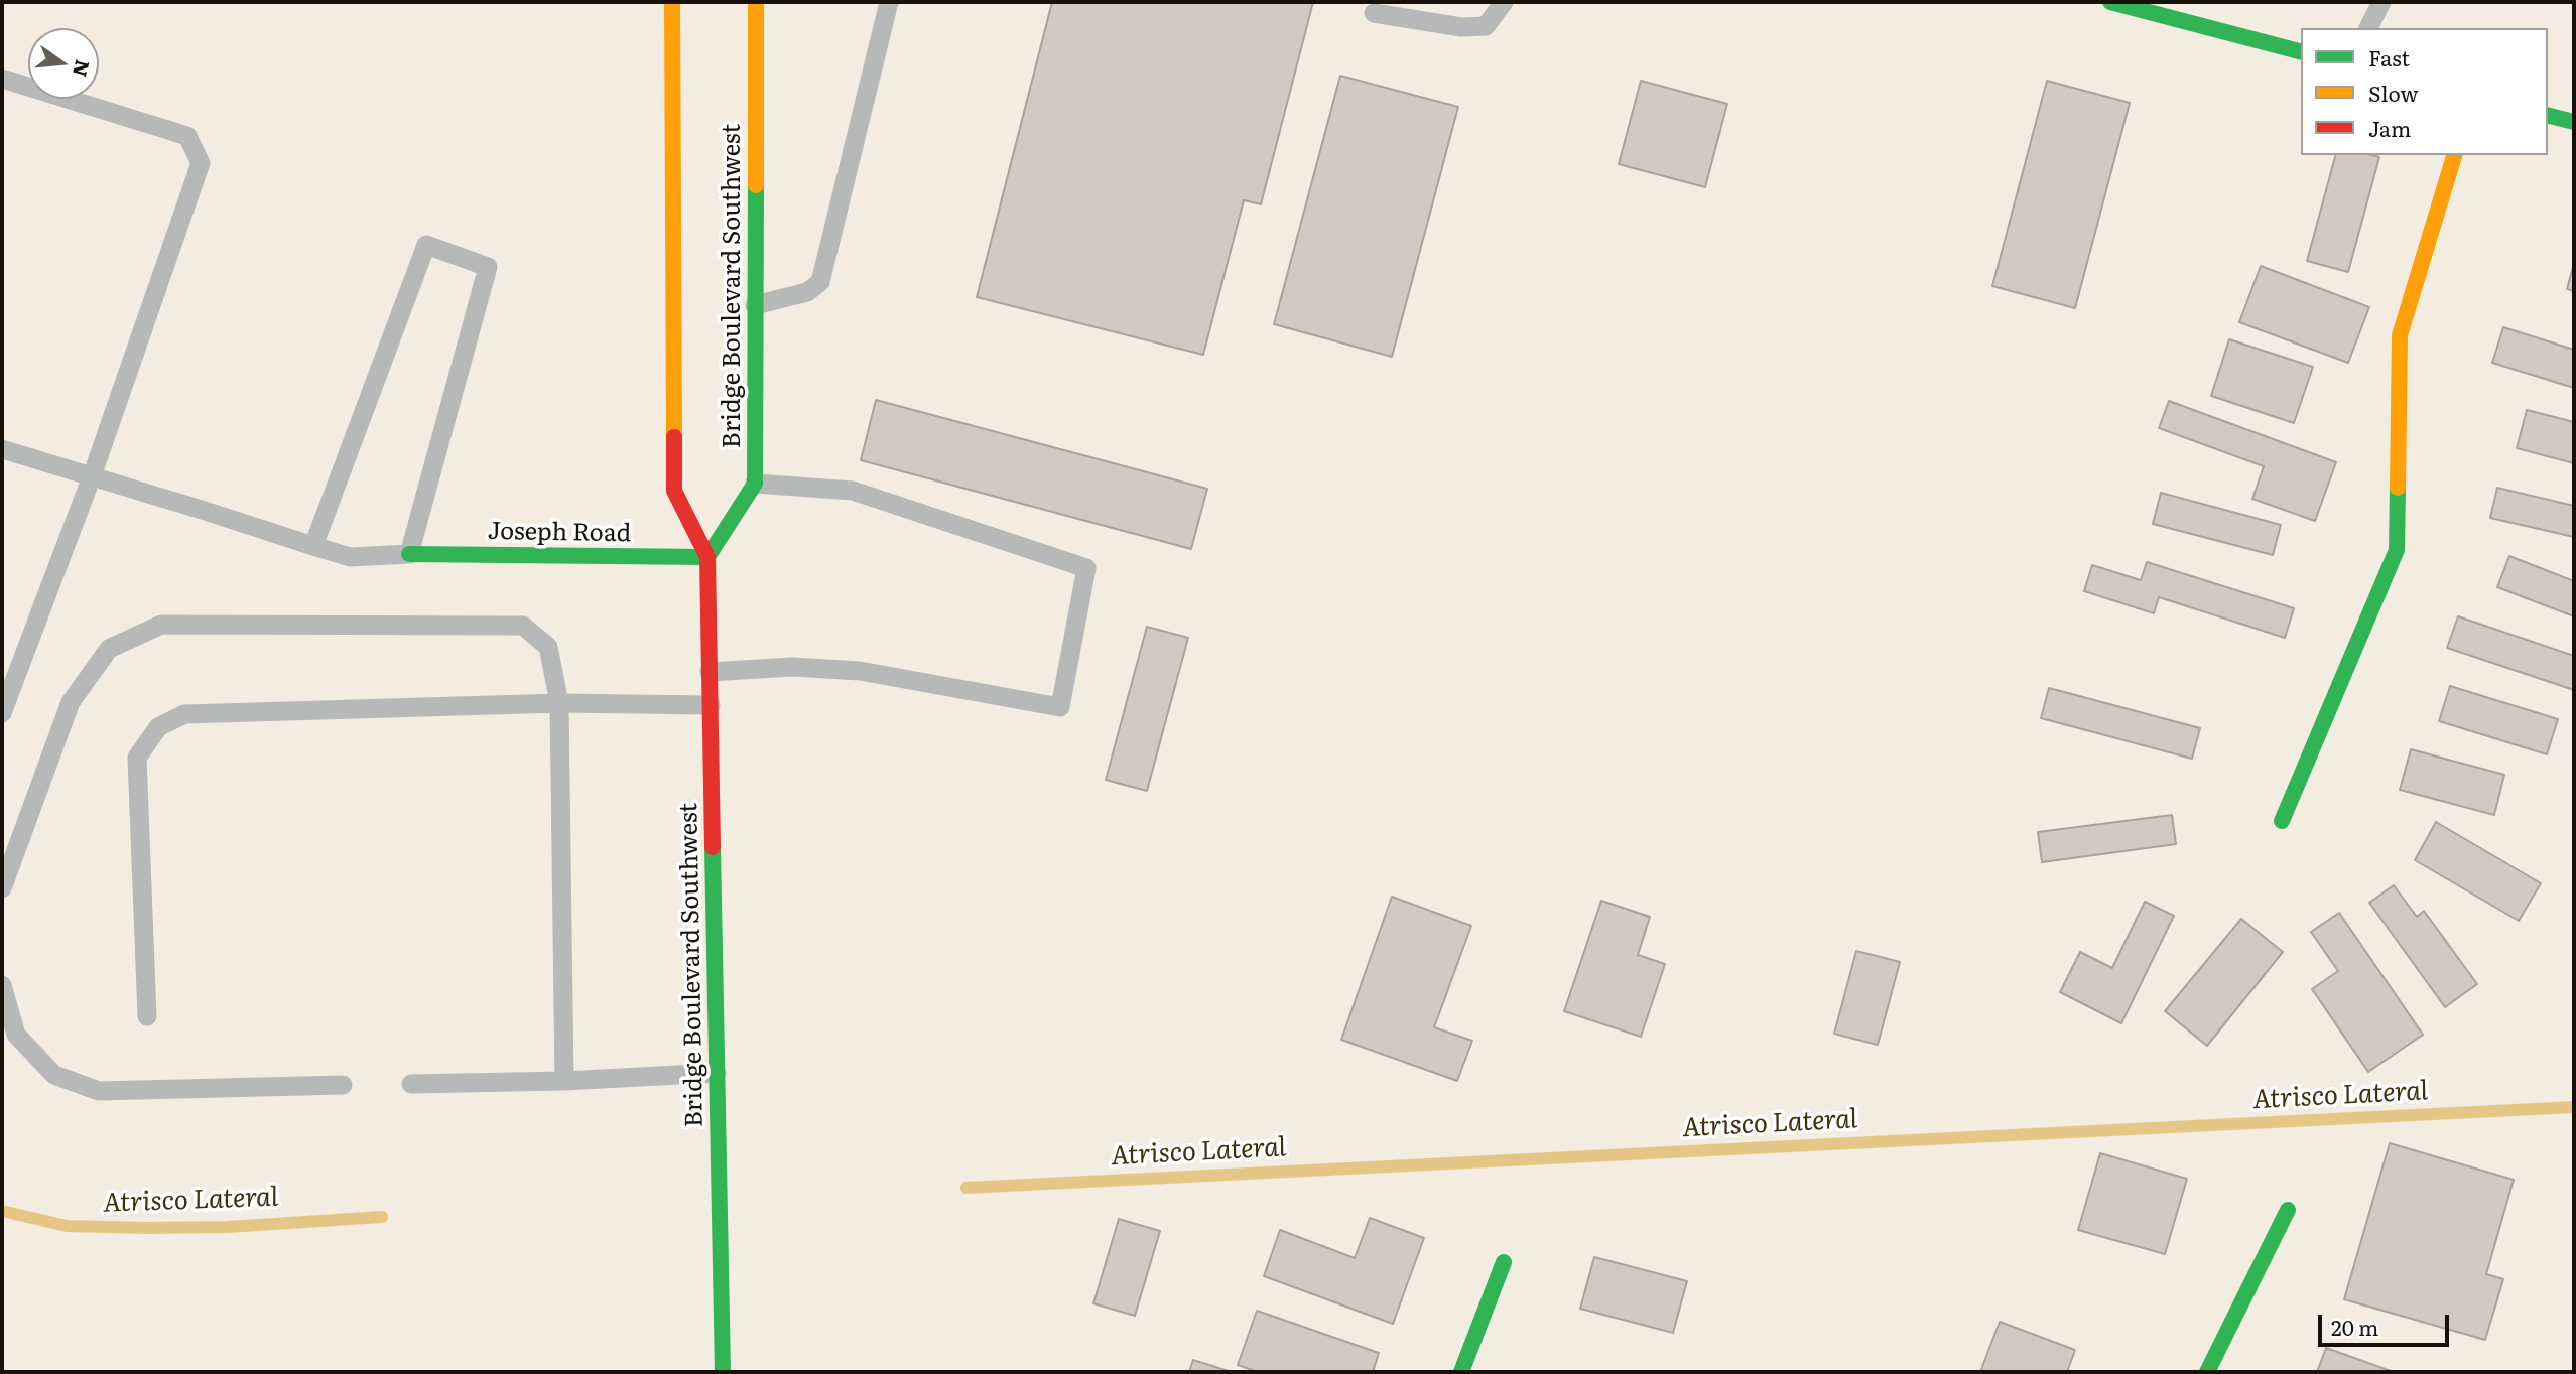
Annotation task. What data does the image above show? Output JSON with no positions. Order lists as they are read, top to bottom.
{
  "streets": {
    "main road": ["Bridge Boulevard Southwest", "Joseph Road"]
  },
  "crossings": [
    ["Bridge Boulevard Southwest", "Joseph Road"]
  ],
  "water": ["Atrisco Lateral"],
  "legend": ["Fast", "Slow", "Jam"],
  "scale_bar": "20 m",
  "north": "right"
}
